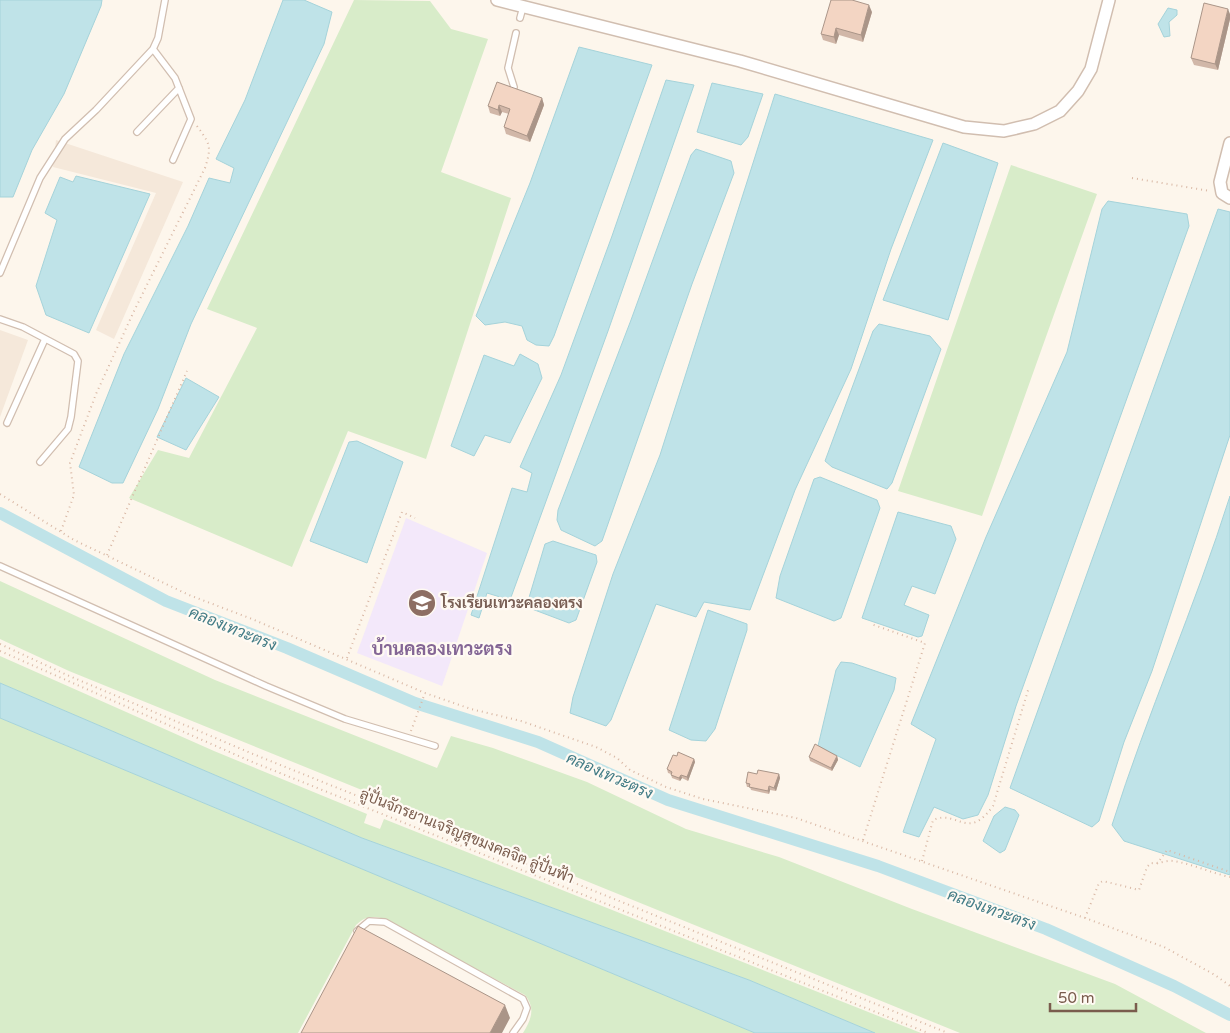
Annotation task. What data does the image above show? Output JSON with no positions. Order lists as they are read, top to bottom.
{
  "streets": {
    "path": ["ลู่ปั่นจักรยานเจริญสุขมงคลจิต ลู่ปั่นฟ้า"]
  },
  "districts": ["บ้านคลองเทวะตรง"],
  "water": ["คลองเทวะตรง"],
  "places": {
    "school or university": ["โรงเรียนเทวะคลองตรง"]
  },
  "scale_bar": "50 m"
}
